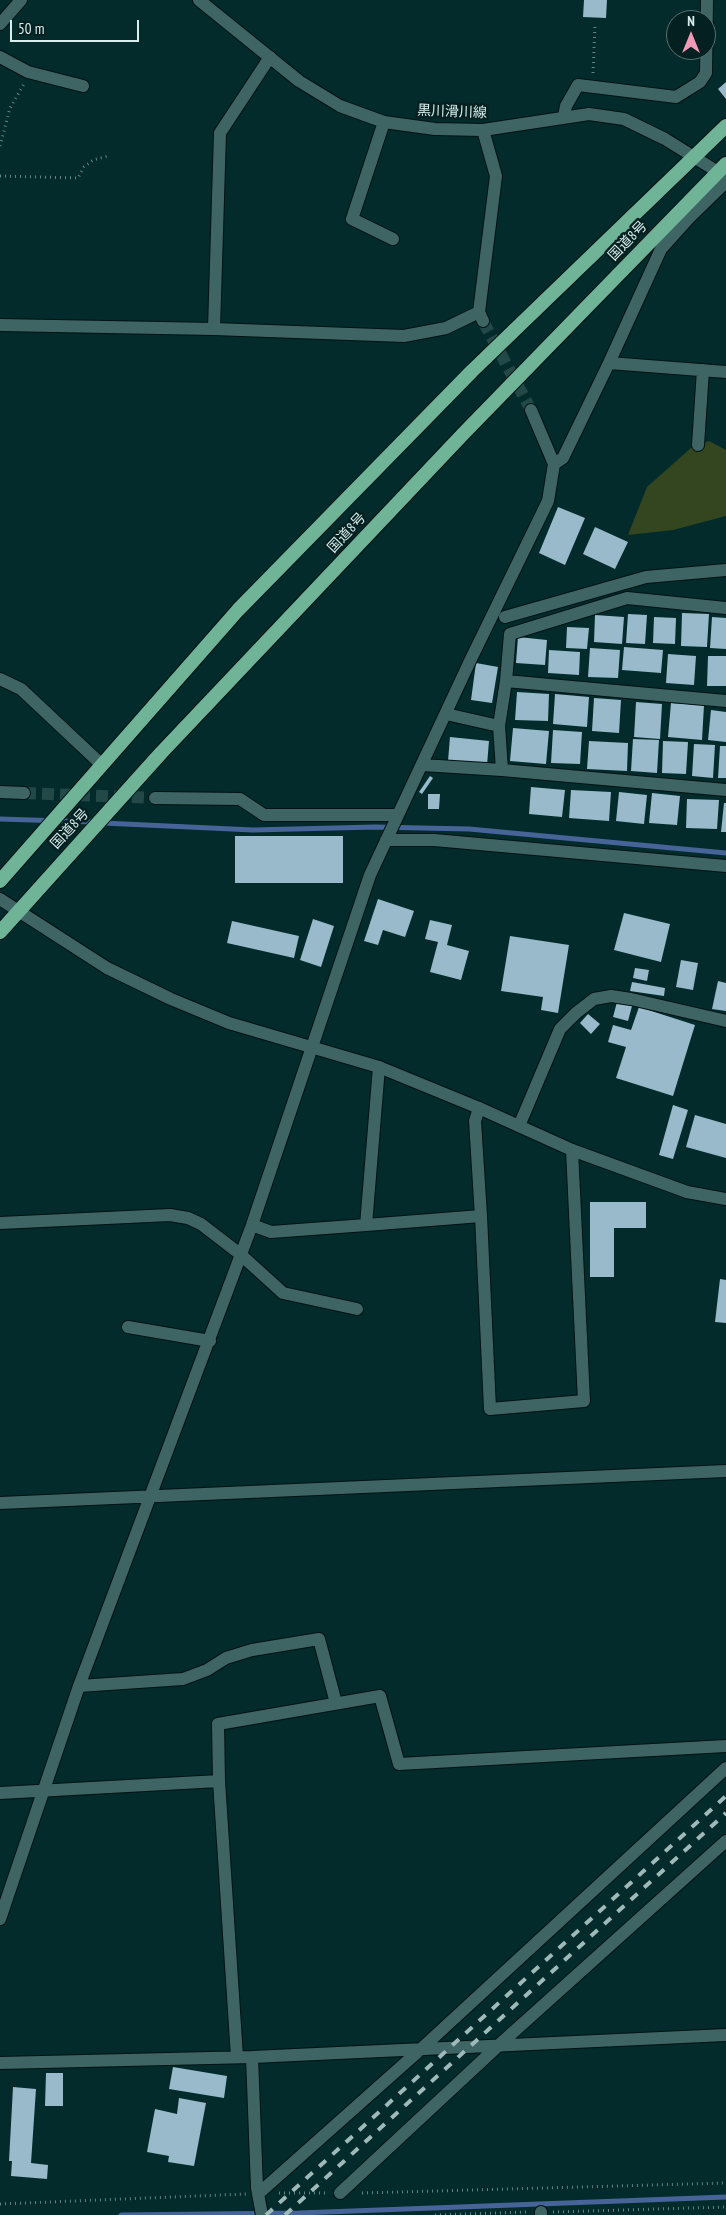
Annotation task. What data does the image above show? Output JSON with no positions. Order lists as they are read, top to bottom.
{
  "streets": {
    "highway": ["国道8号"],
    "street": ["黒川滑川線"]
  },
  "crossings": [
    ["黒川滑川線", "国道8号"]
  ],
  "scale_bar": "50 m",
  "north": "top"
}
